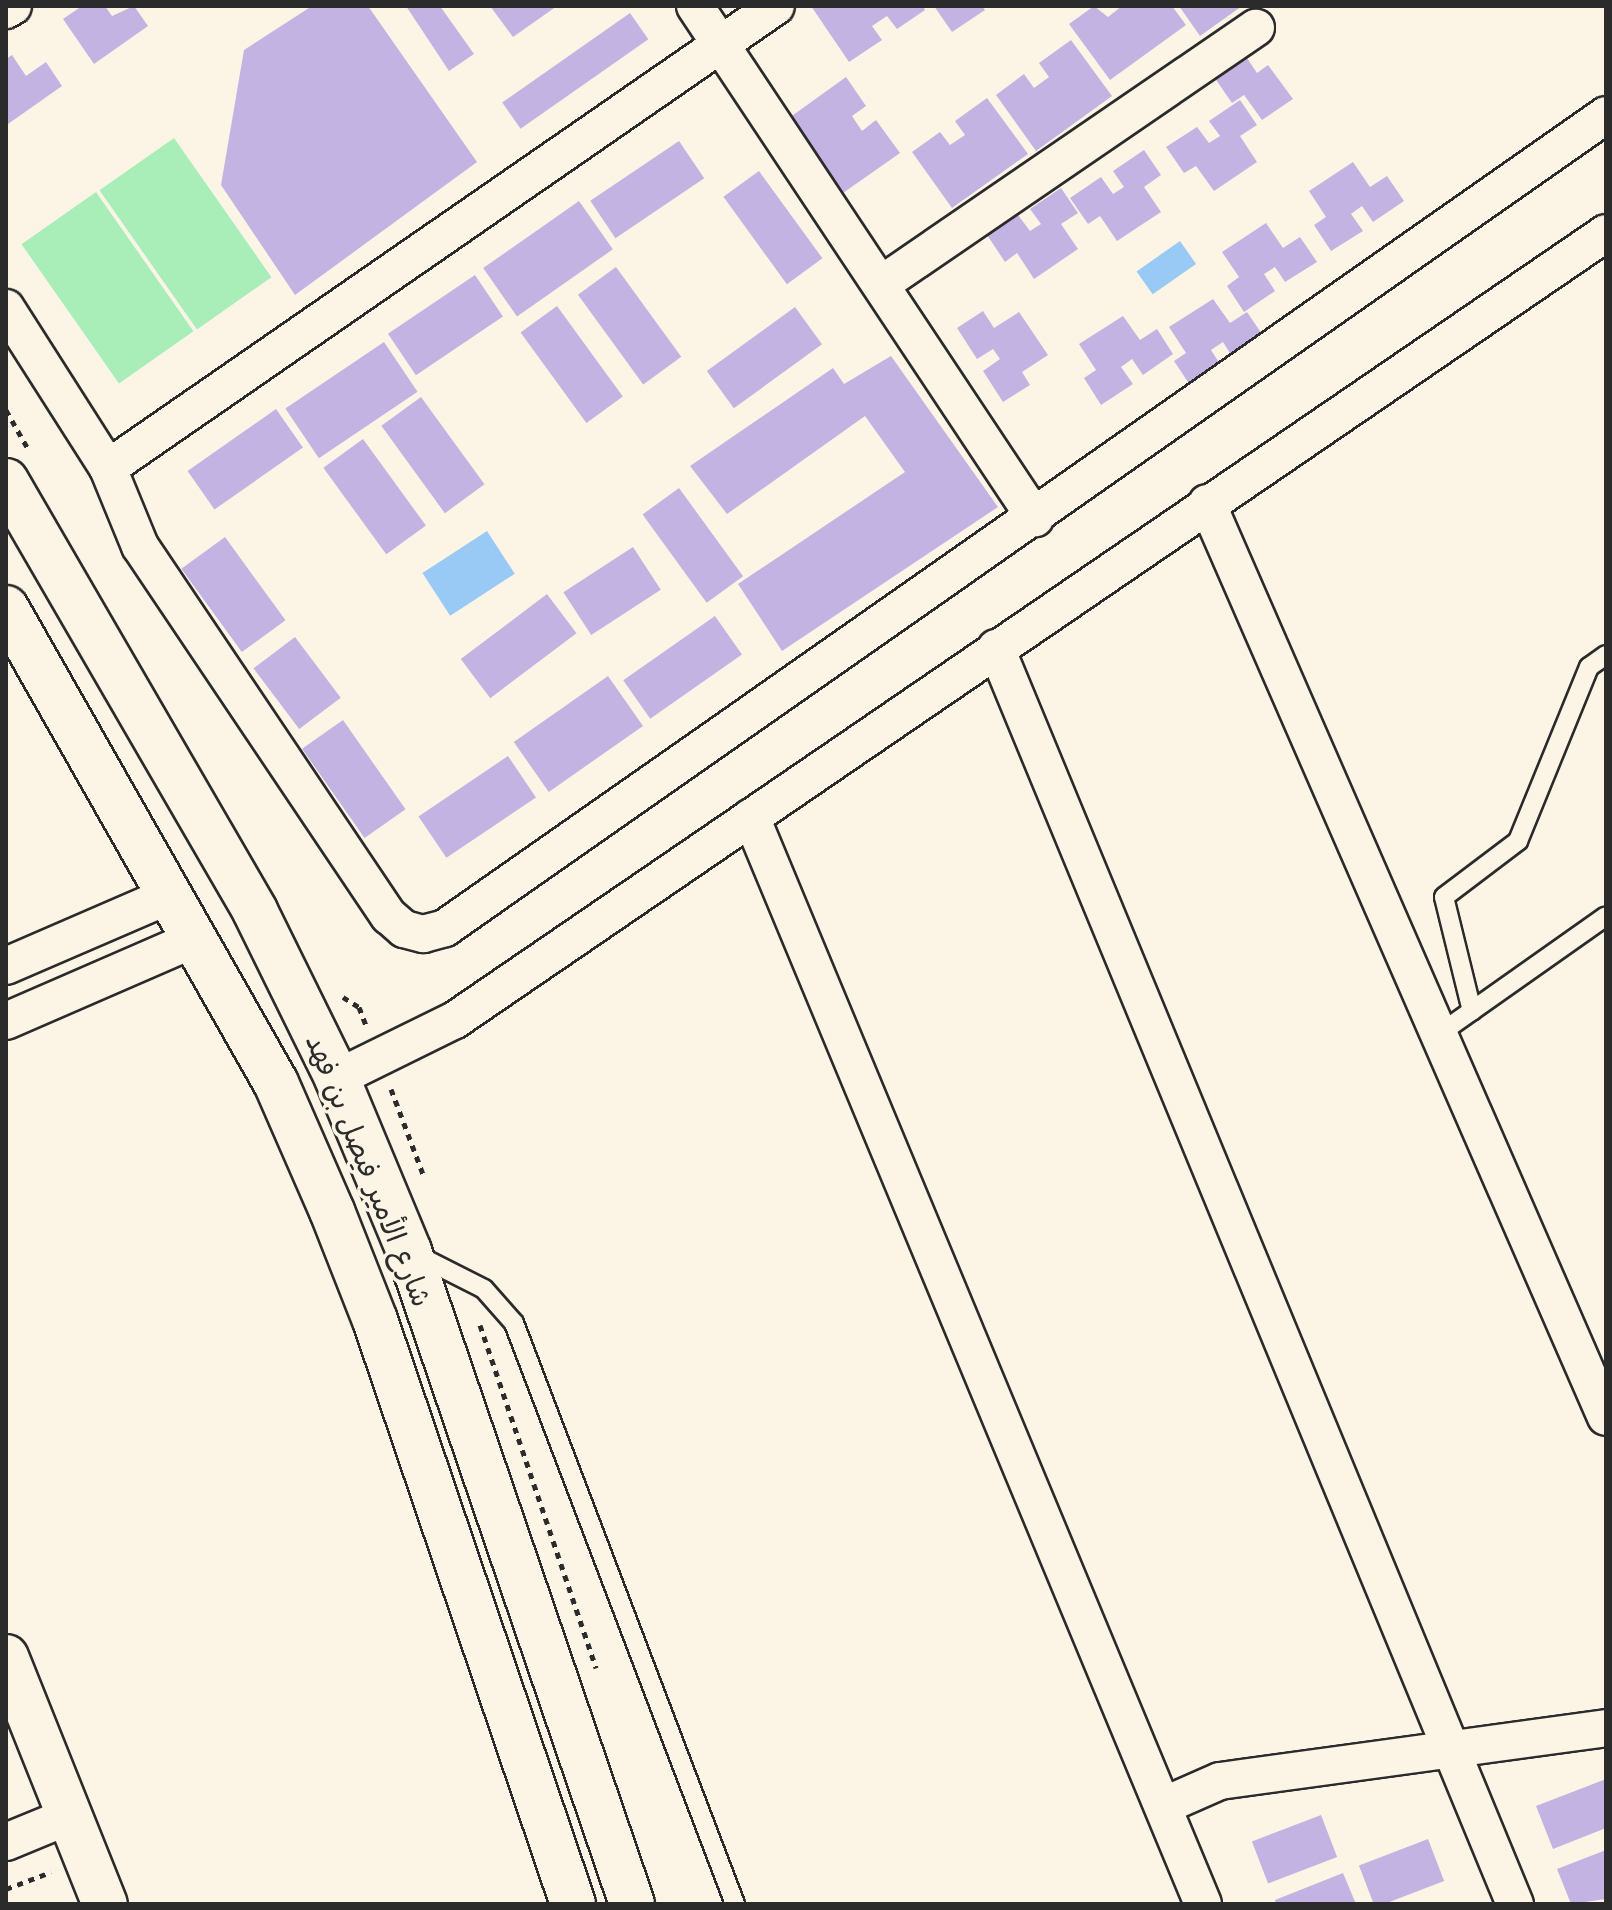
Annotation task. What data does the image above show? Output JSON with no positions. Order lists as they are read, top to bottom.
{
  "streets": {
    "main road": ["شارع الأمير فيصل بن فهد"]
  }
}
